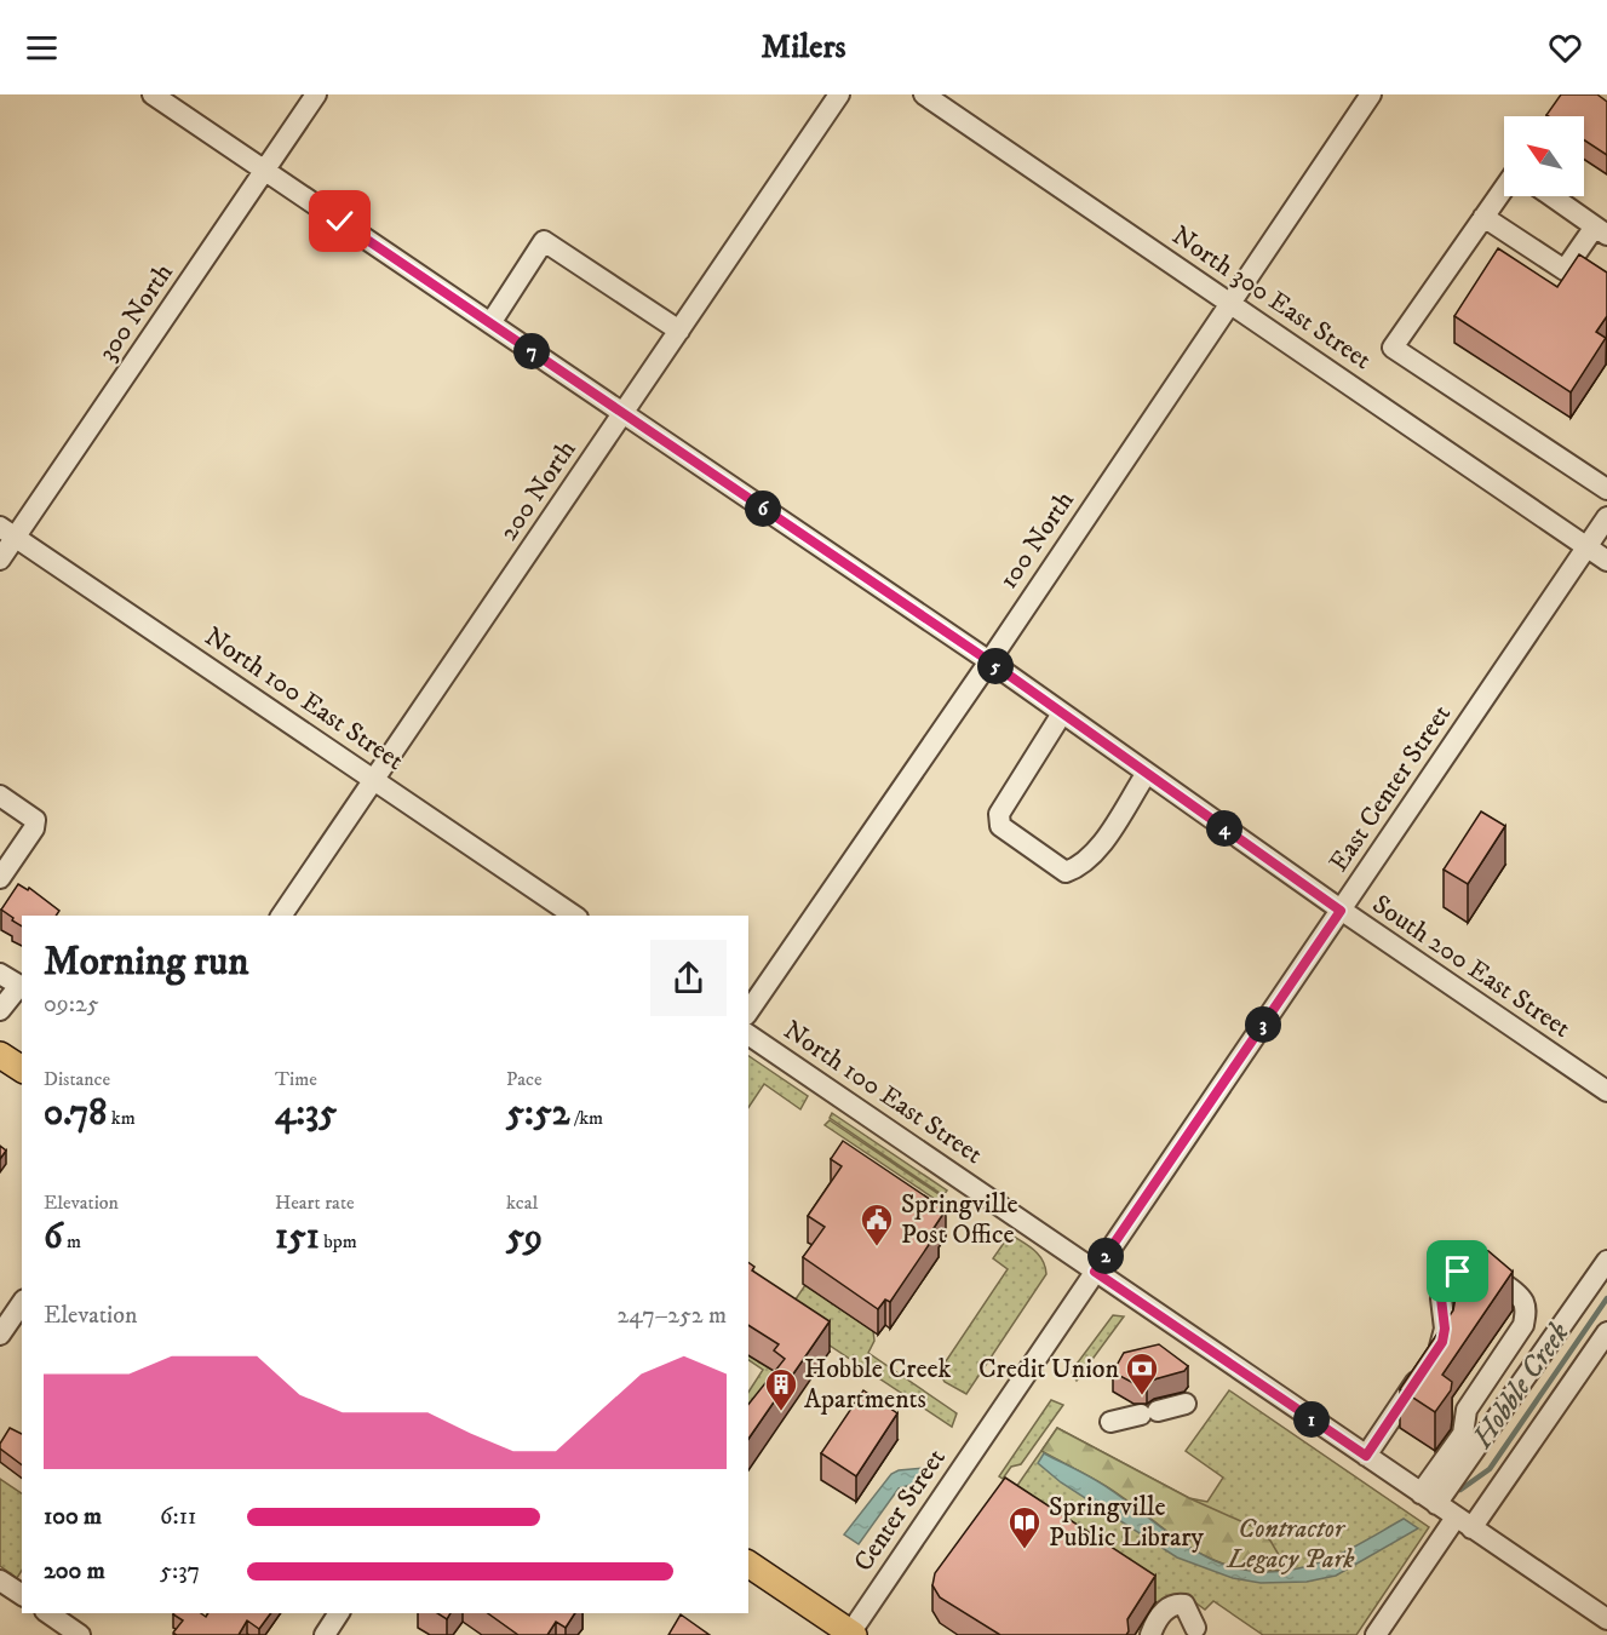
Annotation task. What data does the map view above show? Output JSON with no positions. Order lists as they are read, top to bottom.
{
  "streets": {
    "street": [
      "North 300 East Street",
      "300 North",
      "200 North",
      "100 North",
      "North 100 East Street",
      "East Center Street",
      "South 200 East Street",
      "Center Street"
    ]
  },
  "crossings": [
    ["North 300 East Street", "100 North"],
    ["North 300 East Street", "East Center Street"],
    ["300 North", "North 100 East Street"],
    ["300 North", "South 200 East Street"],
    ["200 North", "North 100 East Street"],
    ["200 North", "South 200 East Street"],
    ["100 North", "South 200 East Street"],
    ["North 100 East Street", "East Center Street"],
    ["North 100 East Street", "Center Street"],
    ["East Center Street", "South 200 East Street"],
    ["East Center Street", "Center Street"]
  ],
  "water": ["Hobble Creek"],
  "parks": ["Contractor Legacy Park"],
  "places": {
    "public building": ["Springville Post Office"],
    "bank": ["Credit Union"],
    "building": ["Hobble Creek Apartments"],
    "library": ["Springville Public Library"]
  },
  "north": "top left",
  "page": {
    "header": "Milers",
    "pins": [
      "7",
      "6",
      "5",
      "4",
      "3",
      "2",
      "1"
    ],
    "heading": ["Morning run", "09:25"],
    "stats": [
      ["Distance", "0.78 km"],
      ["Time", "4:35"],
      ["Pace", "5:52 /km"],
      ["Elevation", "6 m"],
      ["Heart rate", "151 bpm"],
      ["kcal", "59"]
    ],
    "chart": ["Elevation", "247–252 m"],
    "list": [
      {
        "name": "100 m",
        "note": "6:11"
      },
      {
        "name": "200 m",
        "note": "5:37"
      }
    ]
  }
}
